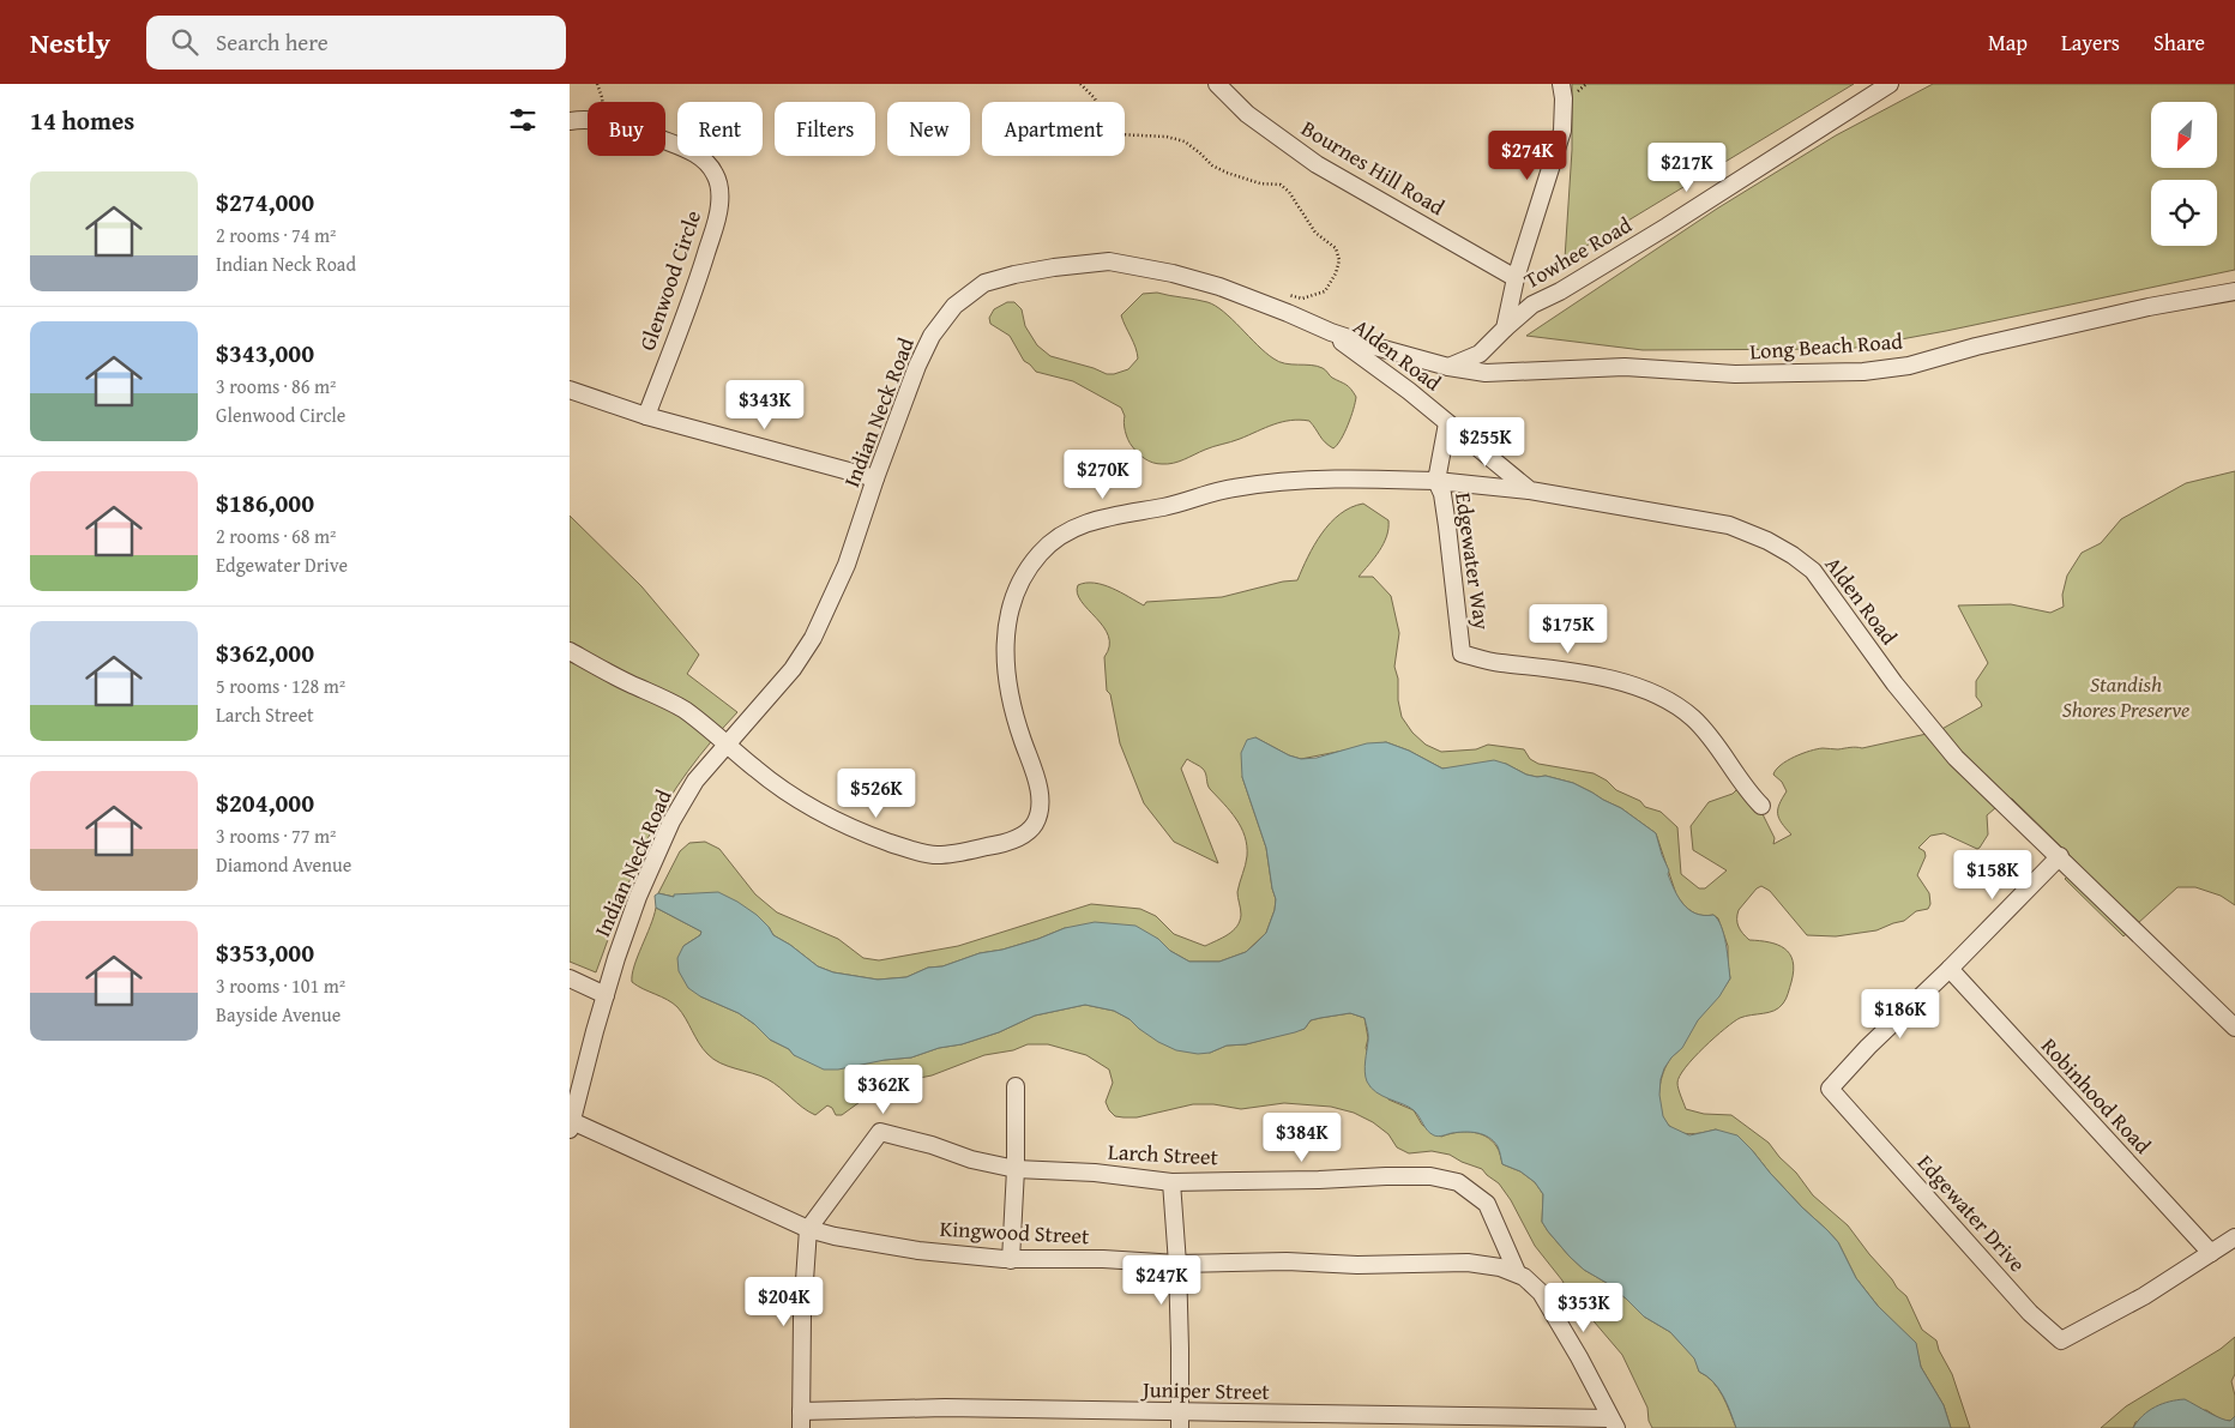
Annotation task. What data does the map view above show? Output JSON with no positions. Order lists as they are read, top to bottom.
{
  "streets": {
    "street": [
      "Bournes Hill Road",
      "Towhee Road",
      "Glenwood Circle",
      "Long Beach Road",
      "Alden Road",
      "Indian Neck Road",
      "Edgewater Way",
      "Robinhood Road",
      "Larch Street",
      "Edgewater Drive",
      "Kingwood Street",
      "Juniper Street"
    ]
  },
  "crossings": [
    ["Long Beach Road", "Indian Neck Road"],
    ["Alden Road", "Indian Neck Road"],
    ["Indian Neck Road", "Kingwood Street"],
    ["Robinhood Road", "Edgewater Drive"],
    ["Larch Street", "Kingwood Street"]
  ],
  "parks": ["Standish Shores Preserve"],
  "north": "bottom left",
  "page": {
    "header": "Nestly",
    "search": "Search here",
    "nav": ["Map", "Layers", "Share"],
    "heading": "14 homes",
    "chip": [
      "Buy",
      "Rent",
      "Filters",
      "New",
      "Apartment"
    ],
    "price": [
      "$274K",
      "$217K",
      "$343K",
      "$255K",
      "$270K",
      "$175K",
      "$526K",
      "$158K",
      "$186K",
      "$362K",
      "$384K",
      "$247K",
      "$204K",
      "$353K"
    ],
    "list": [
      {
        "name": "$274,000",
        "note": "2 rooms · 74 m² · Indian Neck Road"
      },
      {
        "name": "$343,000",
        "note": "3 rooms · 86 m² · Glenwood Circle"
      },
      {
        "name": "$186,000",
        "note": "2 rooms · 68 m² · Edgewater Drive"
      },
      {
        "name": "$362,000",
        "note": "5 rooms · 128 m² · Larch Street"
      },
      {
        "name": "$204,000",
        "note": "3 rooms · 77 m² · Diamond Avenue"
      },
      {
        "name": "$353,000",
        "note": "3 rooms · 101 m² · Bayside Avenue"
      }
    ]
  }
}
